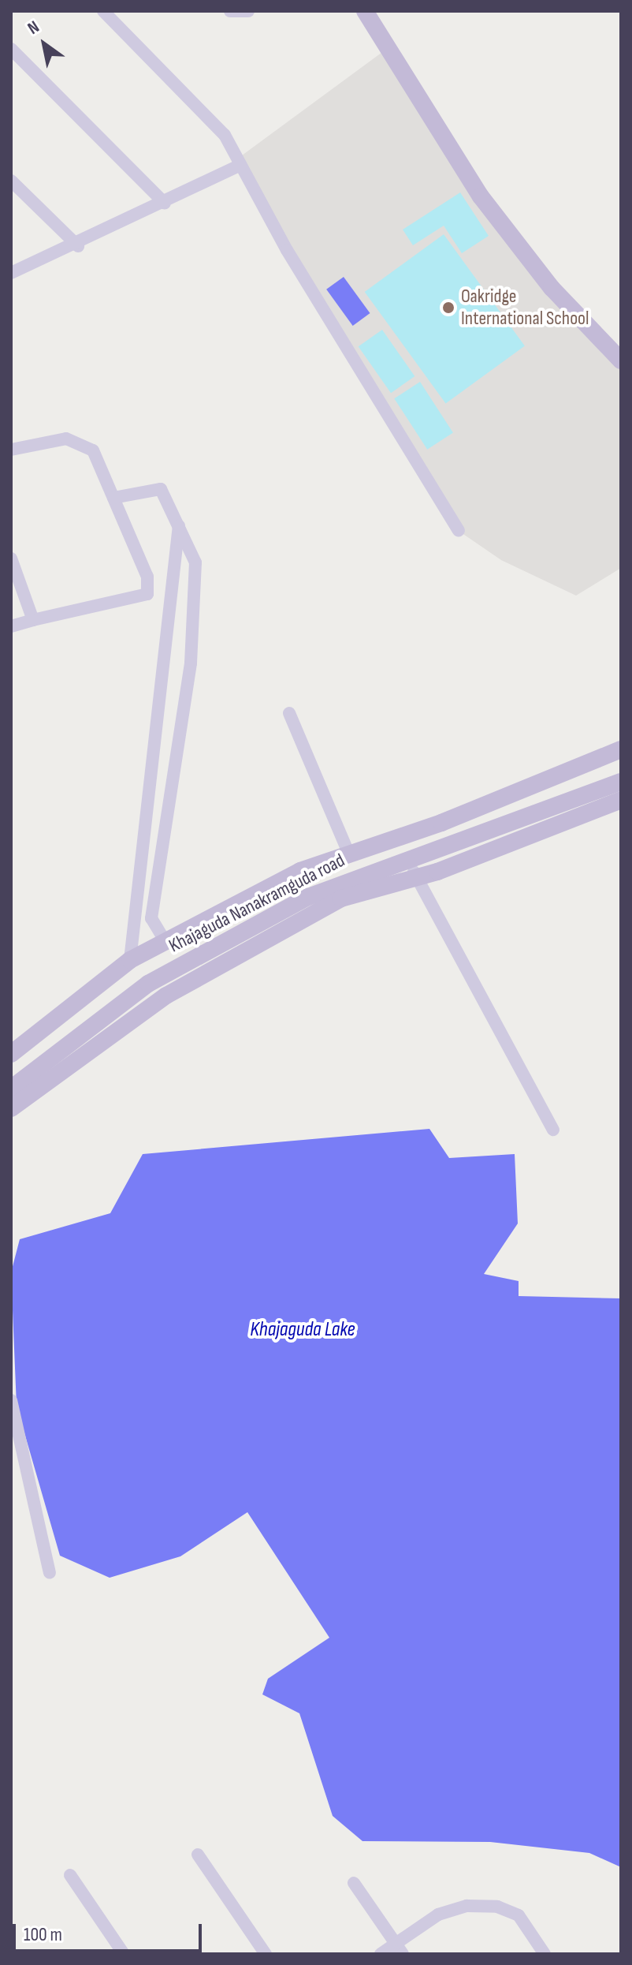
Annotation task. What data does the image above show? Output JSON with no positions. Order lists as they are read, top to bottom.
{
  "streets": {
    "main road": ["Khajaguda Nanakramguda road"]
  },
  "water": ["Khajaguda Lake"],
  "places": ["Oakridge International School"],
  "scale_bar": "100 m",
  "north": "top left"
}
